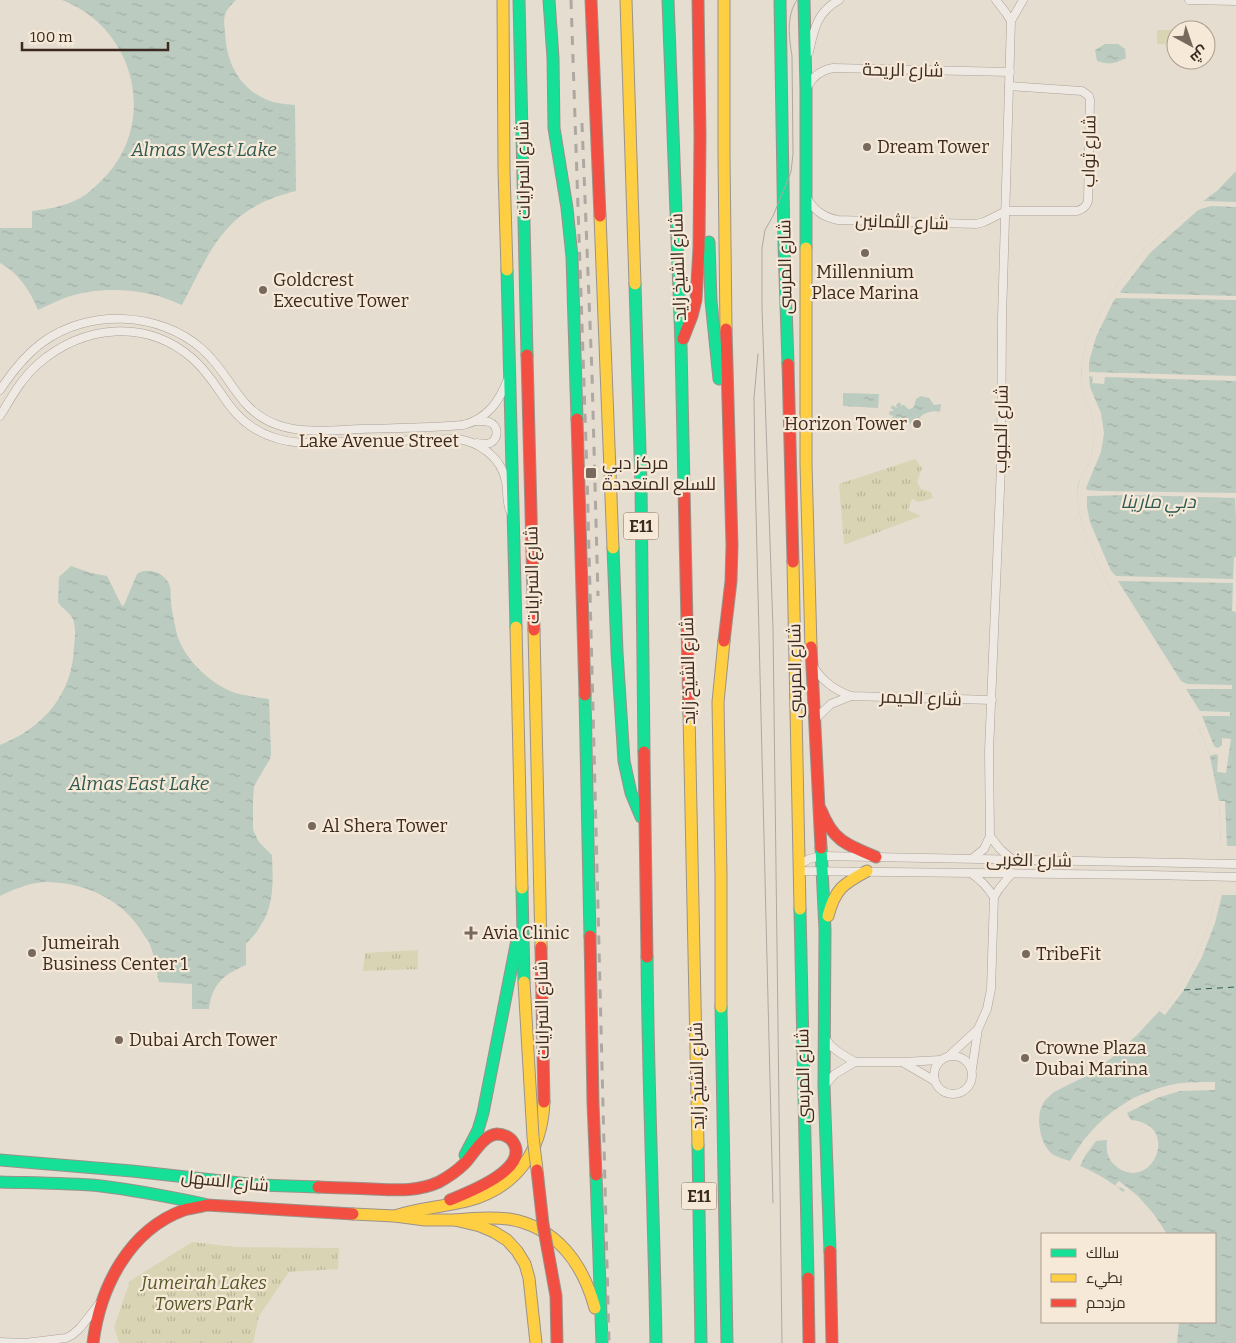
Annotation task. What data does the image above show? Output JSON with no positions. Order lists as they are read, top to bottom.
{
  "streets": {
    "main road": [
      "شارع السرايات",
      "شارع الشيخ زايد",
      "شارع المرسى",
      "E11",
      "شارع السهل"
    ],
    "street": [
      "شارع الريحة",
      "شارع ثواب",
      "شارع الثمانين",
      "شارع الحبوب",
      "Lake Avenue Street",
      "شارع الحيمر",
      "شارع الغربى"
    ]
  },
  "crossings": [
    ["شارع الريحة", "شارع المرسى"],
    ["شارع الريحة", "شارع الحبوب"],
    ["شارع ثواب", "شارع الثمانين"],
    ["شارع ثواب", "شارع الحبوب"],
    ["شارع السرايات", "Lake Avenue Street"],
    ["شارع السرايات", "شارع السهل"],
    ["شارع الثمانين", "شارع المرسى"],
    ["شارع الثمانين", "شارع الحبوب"],
    ["شارع المرسى", "شارع الحيمر"],
    ["شارع المرسى", "شارع الغربى"],
    ["شارع الحبوب", "شارع الحيمر"]
  ],
  "water": ["Almas West Lake", "دبي مارينا", "Almas East Lake"],
  "parks": ["Jumeirah Lakes Towers Park"],
  "places": {
    "other": [
      "Dream Tower",
      "Millennium Place Marina",
      "Goldcrest Executive Tower",
      "Horizon Tower",
      "Al Shera Tower",
      "Jumeirah Business Center 1",
      "TribeFit",
      "Dubai Arch Tower",
      "Crowne Plaza Dubai Marina"
    ],
    "transit": ["مركز دبي للسلع المتعددة"],
    "health": ["Avia Clinic"]
  },
  "legend": ["سالك", "بطيء", "مزدحم"],
  "scale_bar": "100 m",
  "north": "bottom right"
}
